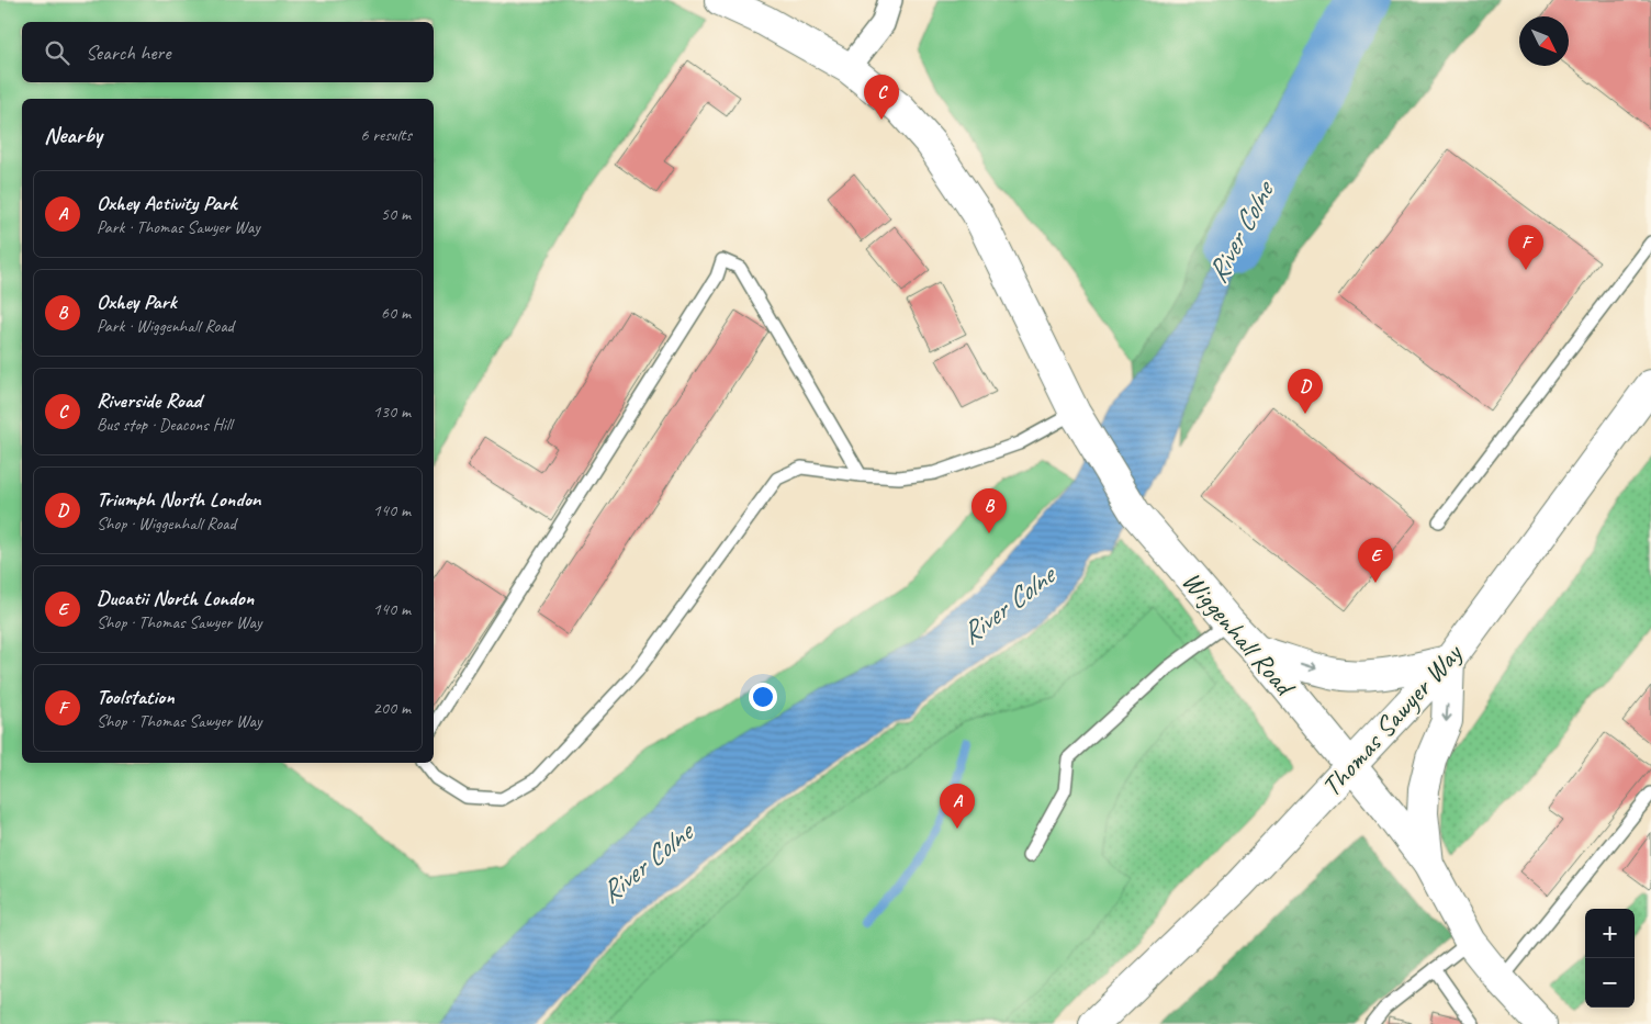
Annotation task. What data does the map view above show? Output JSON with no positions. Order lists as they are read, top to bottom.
{
  "streets": {
    "main road": ["Wiggenhall Road", "Thomas Sawyer Way"]
  },
  "crossings": [
    ["Wiggenhall Road", "Thomas Sawyer Way"]
  ],
  "water": ["River Colne"],
  "north": "bottom right",
  "page": {
    "search": "Search here",
    "pins": [
      "C",
      "F",
      "D",
      "B",
      "E",
      "A"
    ],
    "heading": ["Nearby", "6 results"],
    "list": [
      {
        "mark": "A",
        "name": "Oxhey Activity Park",
        "note": "Park · Thomas Sawyer Way",
        "value": "50 m"
      },
      {
        "mark": "B",
        "name": "Oxhey Park",
        "note": "Park · Wiggenhall Road",
        "value": "60 m"
      },
      {
        "mark": "C",
        "name": "Riverside Road",
        "note": "Bus stop · Deacons Hill",
        "value": "130 m"
      },
      {
        "mark": "D",
        "name": "Triumph North London",
        "note": "Shop · Wiggenhall Road",
        "value": "140 m"
      },
      {
        "mark": "E",
        "name": "Ducatii North London",
        "note": "Shop · Thomas Sawyer Way",
        "value": "140 m"
      },
      {
        "mark": "F",
        "name": "Toolstation",
        "note": "Shop · Thomas Sawyer Way",
        "value": "200 m"
      }
    ],
    "map_buttons": ["+", "−"]
  }
}
